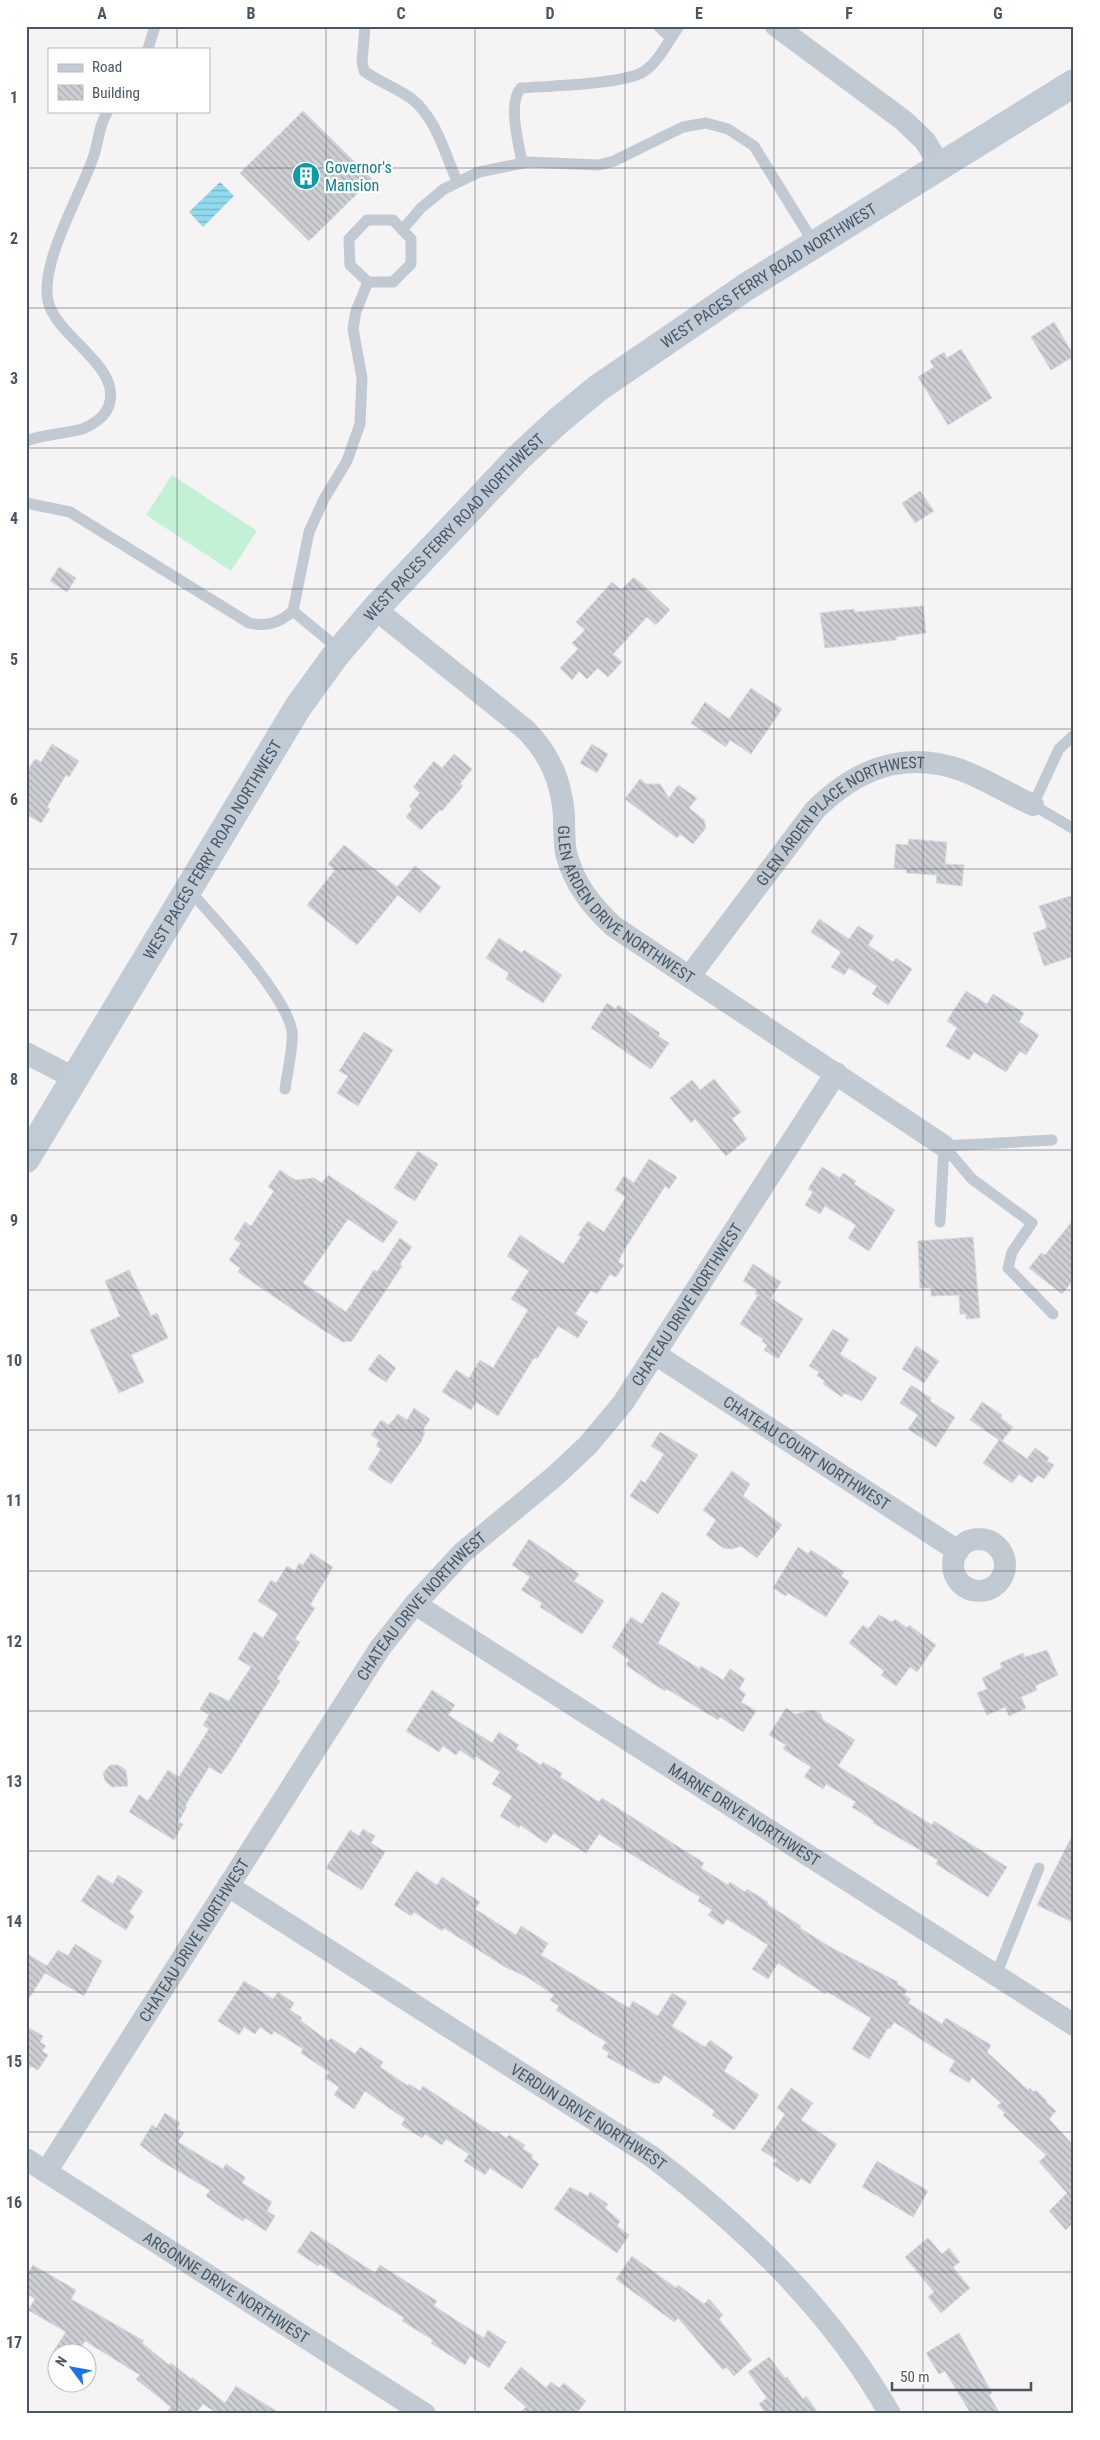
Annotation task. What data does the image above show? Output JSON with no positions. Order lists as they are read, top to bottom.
{
  "streets": {
    "main road": ["WEST PACES FERRY ROAD NORTHWEST"],
    "street": [
      "GLEN ARDEN PLACE NORTHWEST",
      "GLEN ARDEN DRIVE NORTHWEST",
      "CHATEAU DRIVE NORTHWEST",
      "CHATEAU COURT NORTHWEST",
      "MARNE DRIVE NORTHWEST",
      "VERDUN DRIVE NORTHWEST",
      "ARGONNE DRIVE NORTHWEST"
    ]
  },
  "crossings": [
    ["WEST PACES FERRY ROAD NORTHWEST", "GLEN ARDEN DRIVE NORTHWEST"],
    ["GLEN ARDEN PLACE NORTHWEST", "GLEN ARDEN DRIVE NORTHWEST"],
    ["GLEN ARDEN DRIVE NORTHWEST", "CHATEAU DRIVE NORTHWEST"],
    ["CHATEAU DRIVE NORTHWEST", "CHATEAU COURT NORTHWEST"],
    ["CHATEAU DRIVE NORTHWEST", "MARNE DRIVE NORTHWEST"],
    ["CHATEAU DRIVE NORTHWEST", "VERDUN DRIVE NORTHWEST"],
    ["CHATEAU DRIVE NORTHWEST", "ARGONNE DRIVE NORTHWEST"]
  ],
  "places": {
    "building": ["Governor's Mansion"]
  },
  "legend": ["Road", "Building"],
  "scale_bar": "50 m",
  "north": "top left",
  "grid": {
    "columns": [
      "A",
      "B",
      "C",
      "D",
      "E",
      "F",
      "G"
    ],
    "rows": [
      "1",
      "2",
      "3",
      "4",
      "5",
      "6",
      "7",
      "8",
      "9",
      "10",
      "11",
      "12",
      "13",
      "14",
      "15",
      "16",
      "17"
    ]
  }
}
